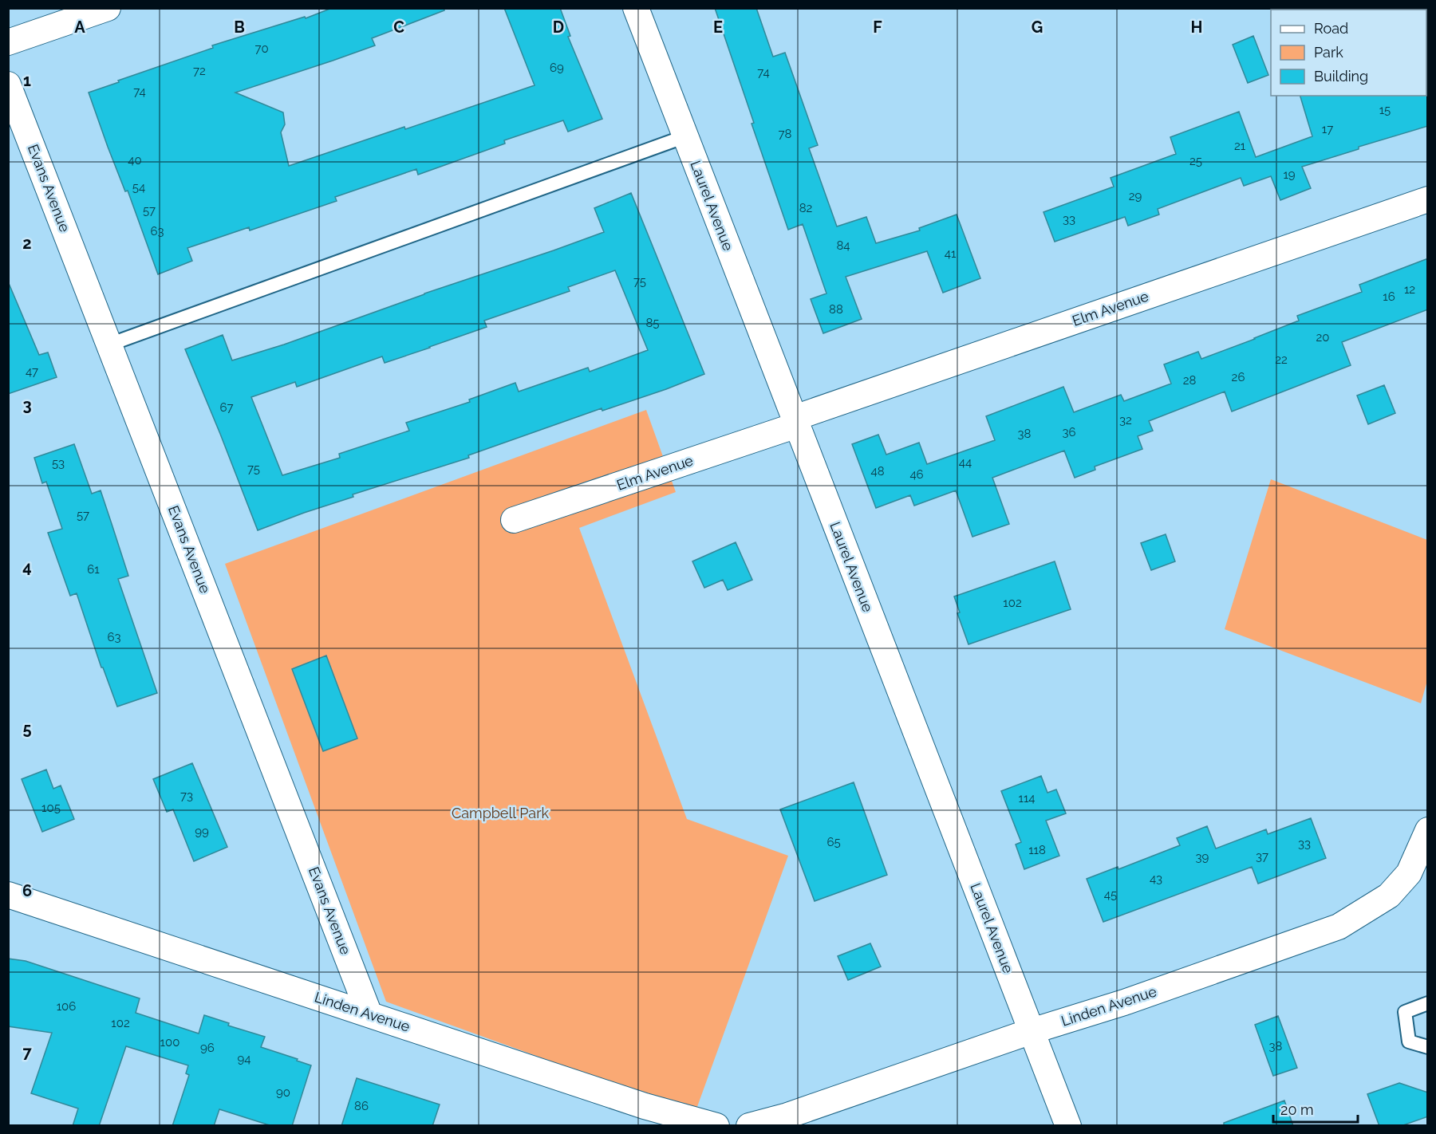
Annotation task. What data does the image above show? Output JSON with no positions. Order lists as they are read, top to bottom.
{
  "streets": {
    "street": [
      "Evans Avenue",
      "Laurel Avenue",
      "Elm Avenue",
      "Linden Avenue"
    ]
  },
  "crossings": [
    ["Evans Avenue", "Linden Avenue"],
    ["Laurel Avenue", "Elm Avenue"],
    ["Laurel Avenue", "Linden Avenue"]
  ],
  "parks": ["Campbell Park"],
  "house_numbers": [
    "70",
    "69",
    "72",
    "74",
    "74",
    "15",
    "17",
    "78",
    "21",
    "40",
    "25",
    "19",
    "54",
    "29",
    "82",
    "57",
    "33",
    "63",
    "84",
    "41",
    "75",
    "12",
    "16",
    "88",
    "85",
    "20",
    "22",
    "47",
    "26",
    "28",
    "67",
    "32",
    "36",
    "38",
    "44",
    "53",
    "75",
    "48",
    "46",
    "57",
    "61",
    "102",
    "63",
    "73",
    "114",
    "105",
    "99",
    "65",
    "33",
    "118",
    "37",
    "39",
    "43",
    "45",
    "106",
    "102",
    "100",
    "38",
    "96",
    "94",
    "90",
    "86"
  ],
  "legend": ["Road", "Park", "Building"],
  "scale_bar": "20 m",
  "grid": {
    "columns": [
      "A",
      "B",
      "C",
      "D",
      "E",
      "F",
      "G",
      "H"
    ],
    "rows": [
      "1",
      "2",
      "3",
      "4",
      "5",
      "6",
      "7"
    ]
  }
}
